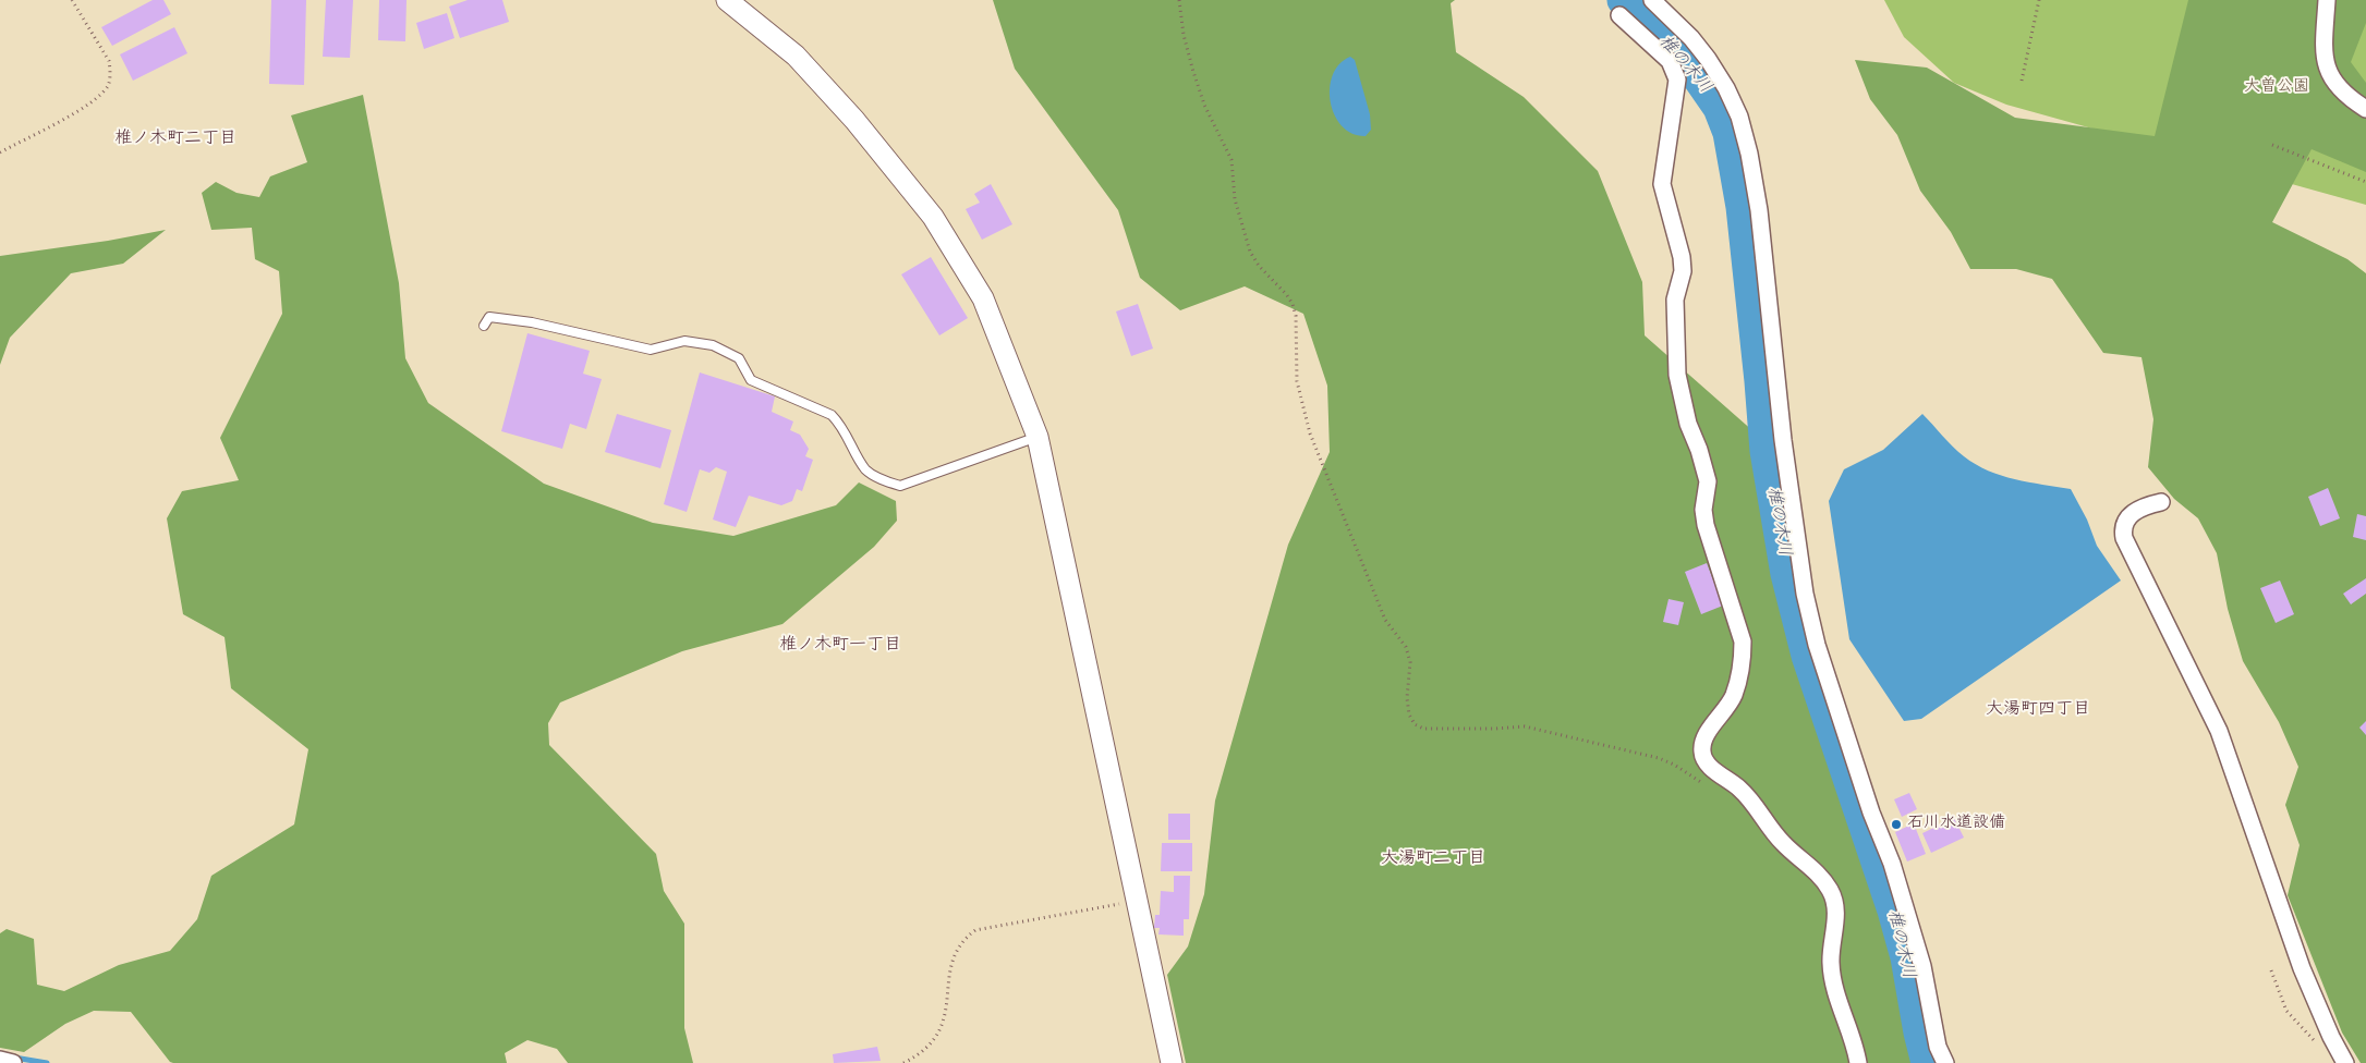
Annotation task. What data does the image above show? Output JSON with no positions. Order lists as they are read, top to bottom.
{
  "districts": [
    "椎ノ木町二丁目",
    "椎ノ木町一丁目",
    "大湯町四丁目",
    "大湯町二丁目"
  ],
  "water": ["椎の木川"],
  "parks": ["大曽公園"],
  "places": ["石川水道設備"]
}
